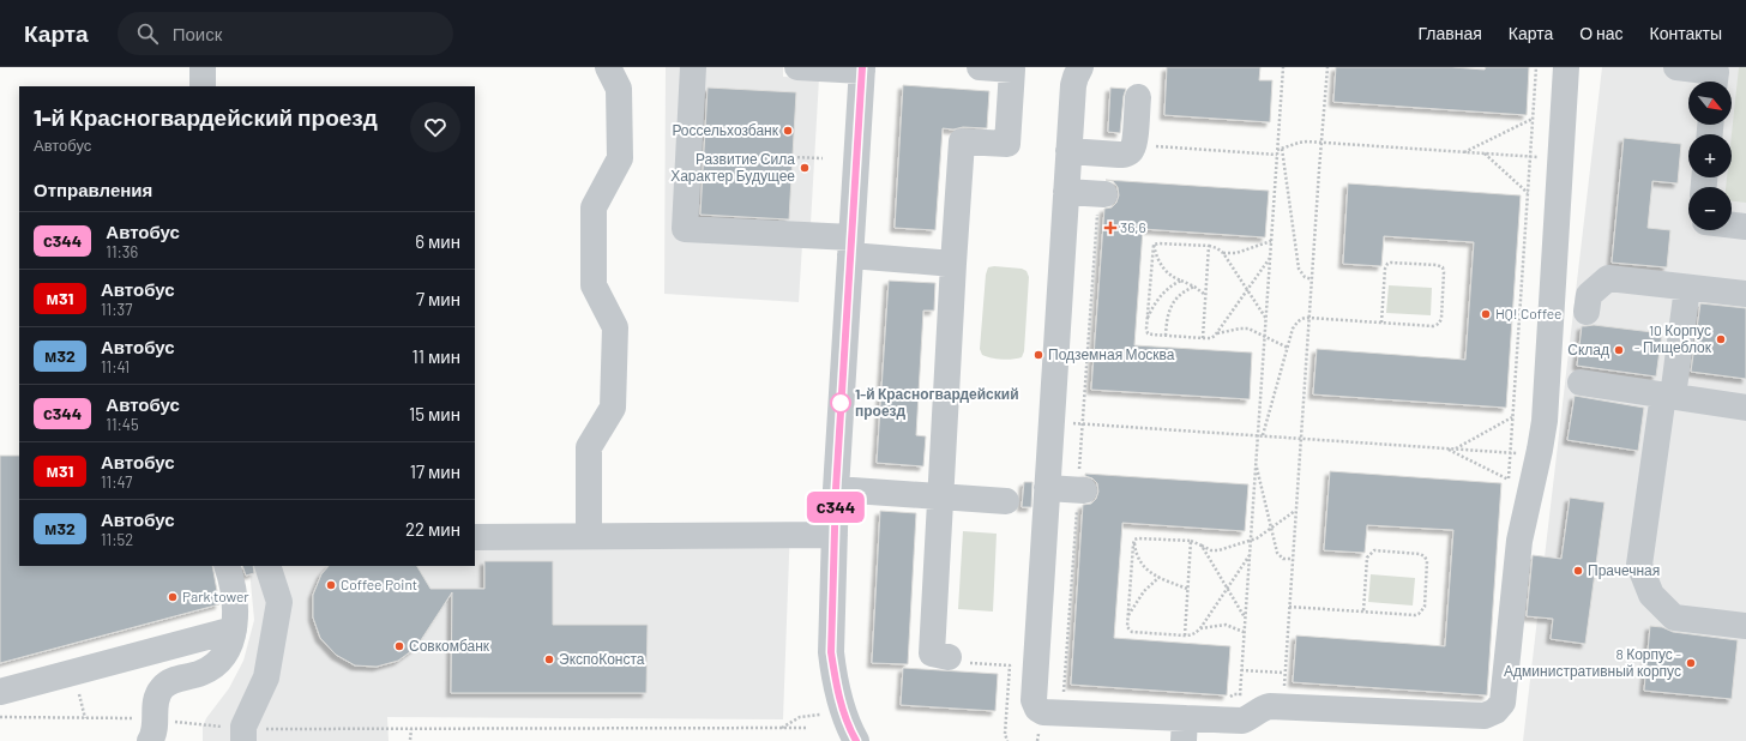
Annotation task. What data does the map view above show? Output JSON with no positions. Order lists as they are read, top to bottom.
{
  "places": {
    "other": [
      "Россельхозбанк",
      "Развитие Сила Характер Будущее",
      "HQ! Coffee",
      "10 Корпус - Пищеблок",
      "Склад",
      "Подземная Москва",
      "1-й Красногвардейский проезд",
      "Прачечная",
      "Coffee Point",
      "Park tower",
      "Совкомбанк",
      "ЭкспоКонста",
      "8 Корпус - Административный корпус"
    ],
    "health": ["36,6"]
  },
  "lines": ["bus line с344"],
  "north": "bottom right",
  "page": {
    "header": "Карта",
    "search": "Поиск",
    "nav": [
      "Главная",
      "Карта",
      "О нас",
      "Контакты"
    ],
    "on_map": "с344",
    "map_buttons": ["+", "−"],
    "heading": [
      ["1-й Красногвардейский проезд", "Автобус"],
      "Отправления"
    ],
    "list": [
      {
        "mark": "с344",
        "name": "Автобус",
        "note": "11:36",
        "value": "6 мин"
      },
      {
        "mark": "м31",
        "name": "Автобус",
        "note": "11:37",
        "value": "7 мин"
      },
      {
        "mark": "м32",
        "name": "Автобус",
        "note": "11:41",
        "value": "11 мин"
      },
      {
        "mark": "с344",
        "name": "Автобус",
        "note": "11:45",
        "value": "15 мин"
      },
      {
        "mark": "м31",
        "name": "Автобус",
        "note": "11:47",
        "value": "17 мин"
      },
      {
        "mark": "м32",
        "name": "Автобус",
        "note": "11:52",
        "value": "22 мин"
      }
    ]
  }
}
